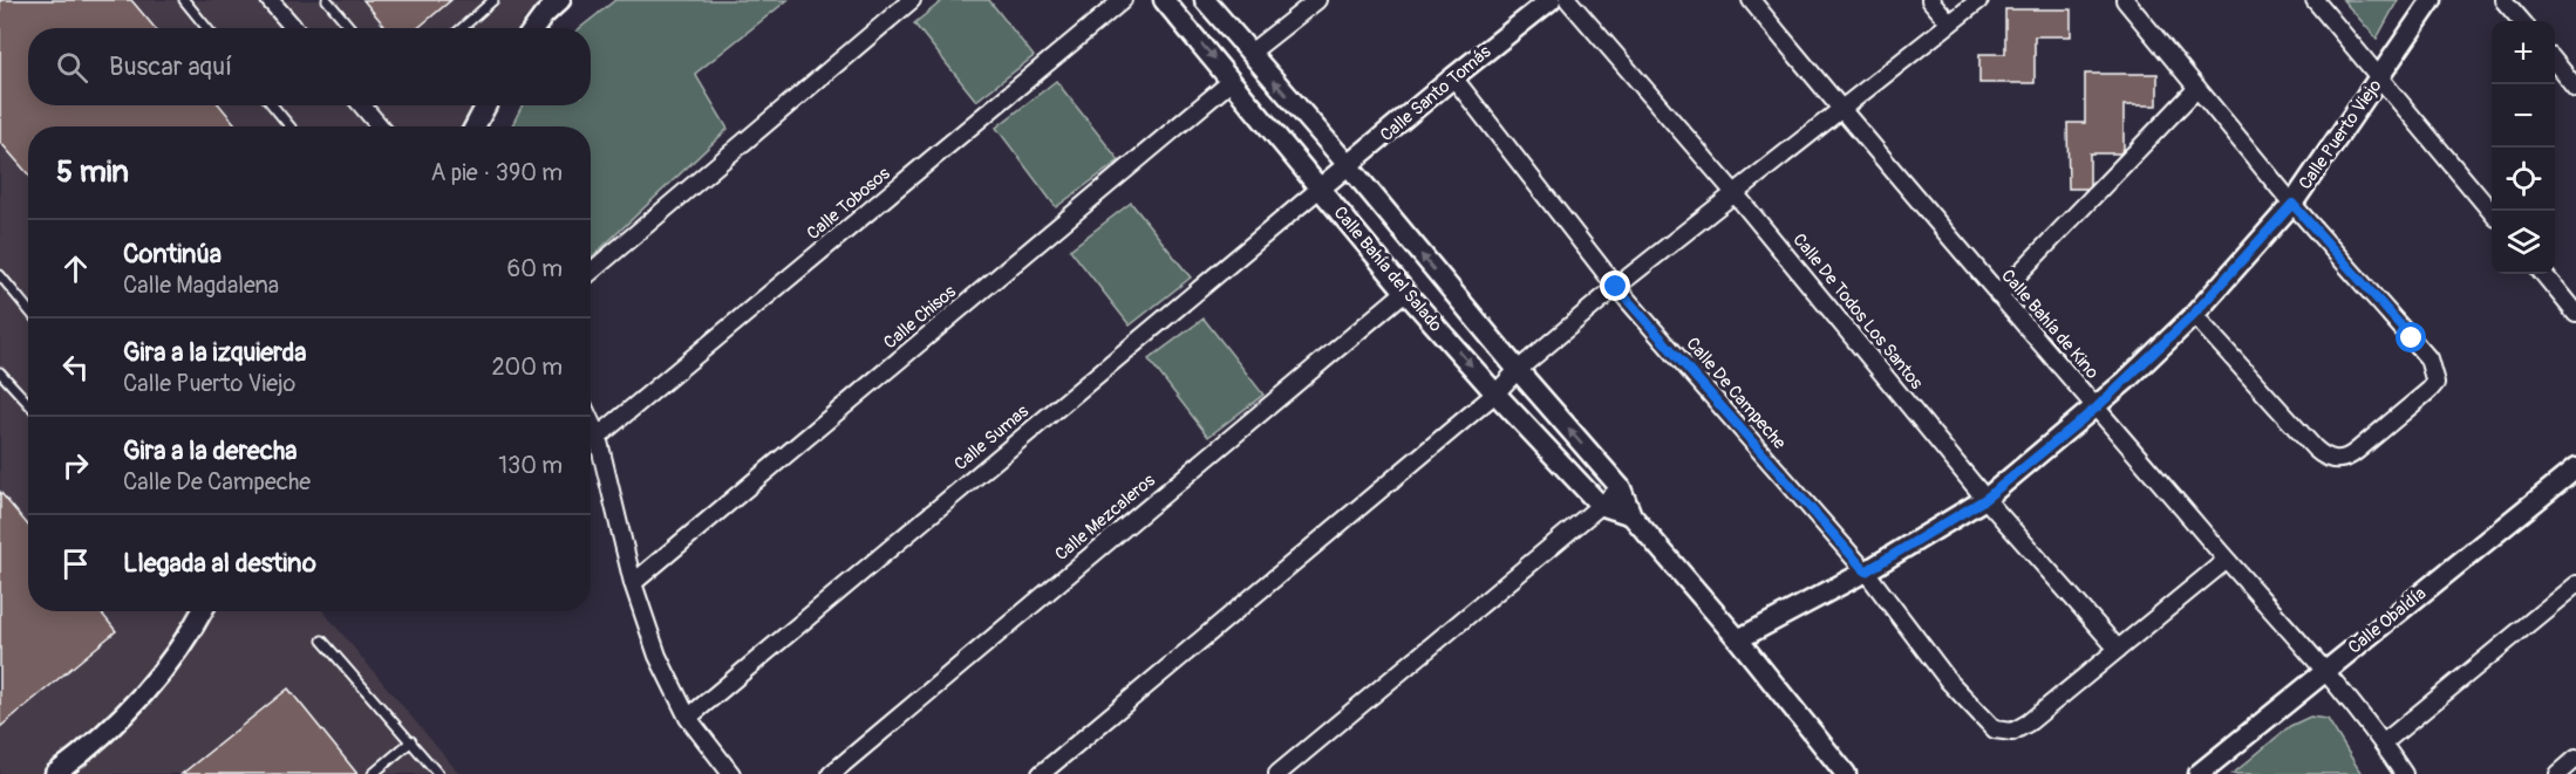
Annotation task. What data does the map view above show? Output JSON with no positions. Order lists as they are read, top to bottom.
{
  "streets": {
    "street": [
      "Calle Santo Tomás",
      "Calle Puerto Viejo",
      "Calle Tobosos",
      "Calle Bahía del Salado",
      "Calle De Todos Los Santos",
      "Calle Chisos",
      "Calle Bahía de Kino",
      "Calle De Campeche",
      "Calle Sumas",
      "Calle Mezcaleros",
      "Calle Obaldía"
    ]
  },
  "crossings": [
    ["Calle Santo Tomás", "Calle Bahía del Salado"],
    ["Calle Santo Tomás", "Calle De Campeche"],
    ["Calle Santo Tomás", "Calle Sumas"],
    ["Calle Puerto Viejo", "Calle Bahía del Salado"],
    ["Calle Puerto Viejo", "Calle De Todos Los Santos"],
    ["Calle Puerto Viejo", "Calle Bahía de Kino"],
    ["Calle Puerto Viejo", "Calle De Campeche"],
    ["Calle Bahía del Salado", "Calle Chisos"],
    ["Calle Bahía del Salado", "Calle Sumas"],
    ["Calle Bahía del Salado", "Calle Mezcaleros"],
    ["Calle De Todos Los Santos", "Calle De Campeche"],
    ["Calle Bahía de Kino", "Calle Obaldía"]
  ],
  "page": {
    "map_buttons": ["+", "−"],
    "search": "Buscar aquí",
    "heading": ["5 min", "A pie · 390 m"],
    "list": [
      ["Continúa", "Calle Magdalena", "60 m"],
      ["Gira a la izquierda", "Calle Puerto Viejo", "200 m"],
      ["Gira a la derecha", "Calle De Campeche", "130 m"],
      "Llegada al destino"
    ]
  }
}
